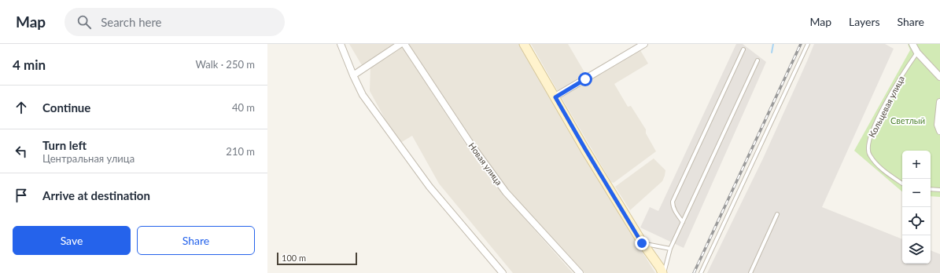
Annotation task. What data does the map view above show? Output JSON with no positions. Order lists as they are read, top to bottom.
{
  "streets": {
    "street": ["Новая улица"],
    "lane": ["Кольцевая улица"]
  },
  "parks": ["Светлый"],
  "scale_bar": "100 m",
  "page": {
    "header": "Map",
    "search": "Search here",
    "nav": ["Map", "Layers", "Share"],
    "heading": ["4 min", "Walk · 250 m"],
    "list": [
      ["Continue", "40 m"],
      ["Turn left", "Центральная улица", "210 m"],
      "Arrive at destination"
    ],
    "map_buttons": ["+", "−"],
    "buttons": ["Save", "Share"],
    "scale": "100 m"
  }
}
